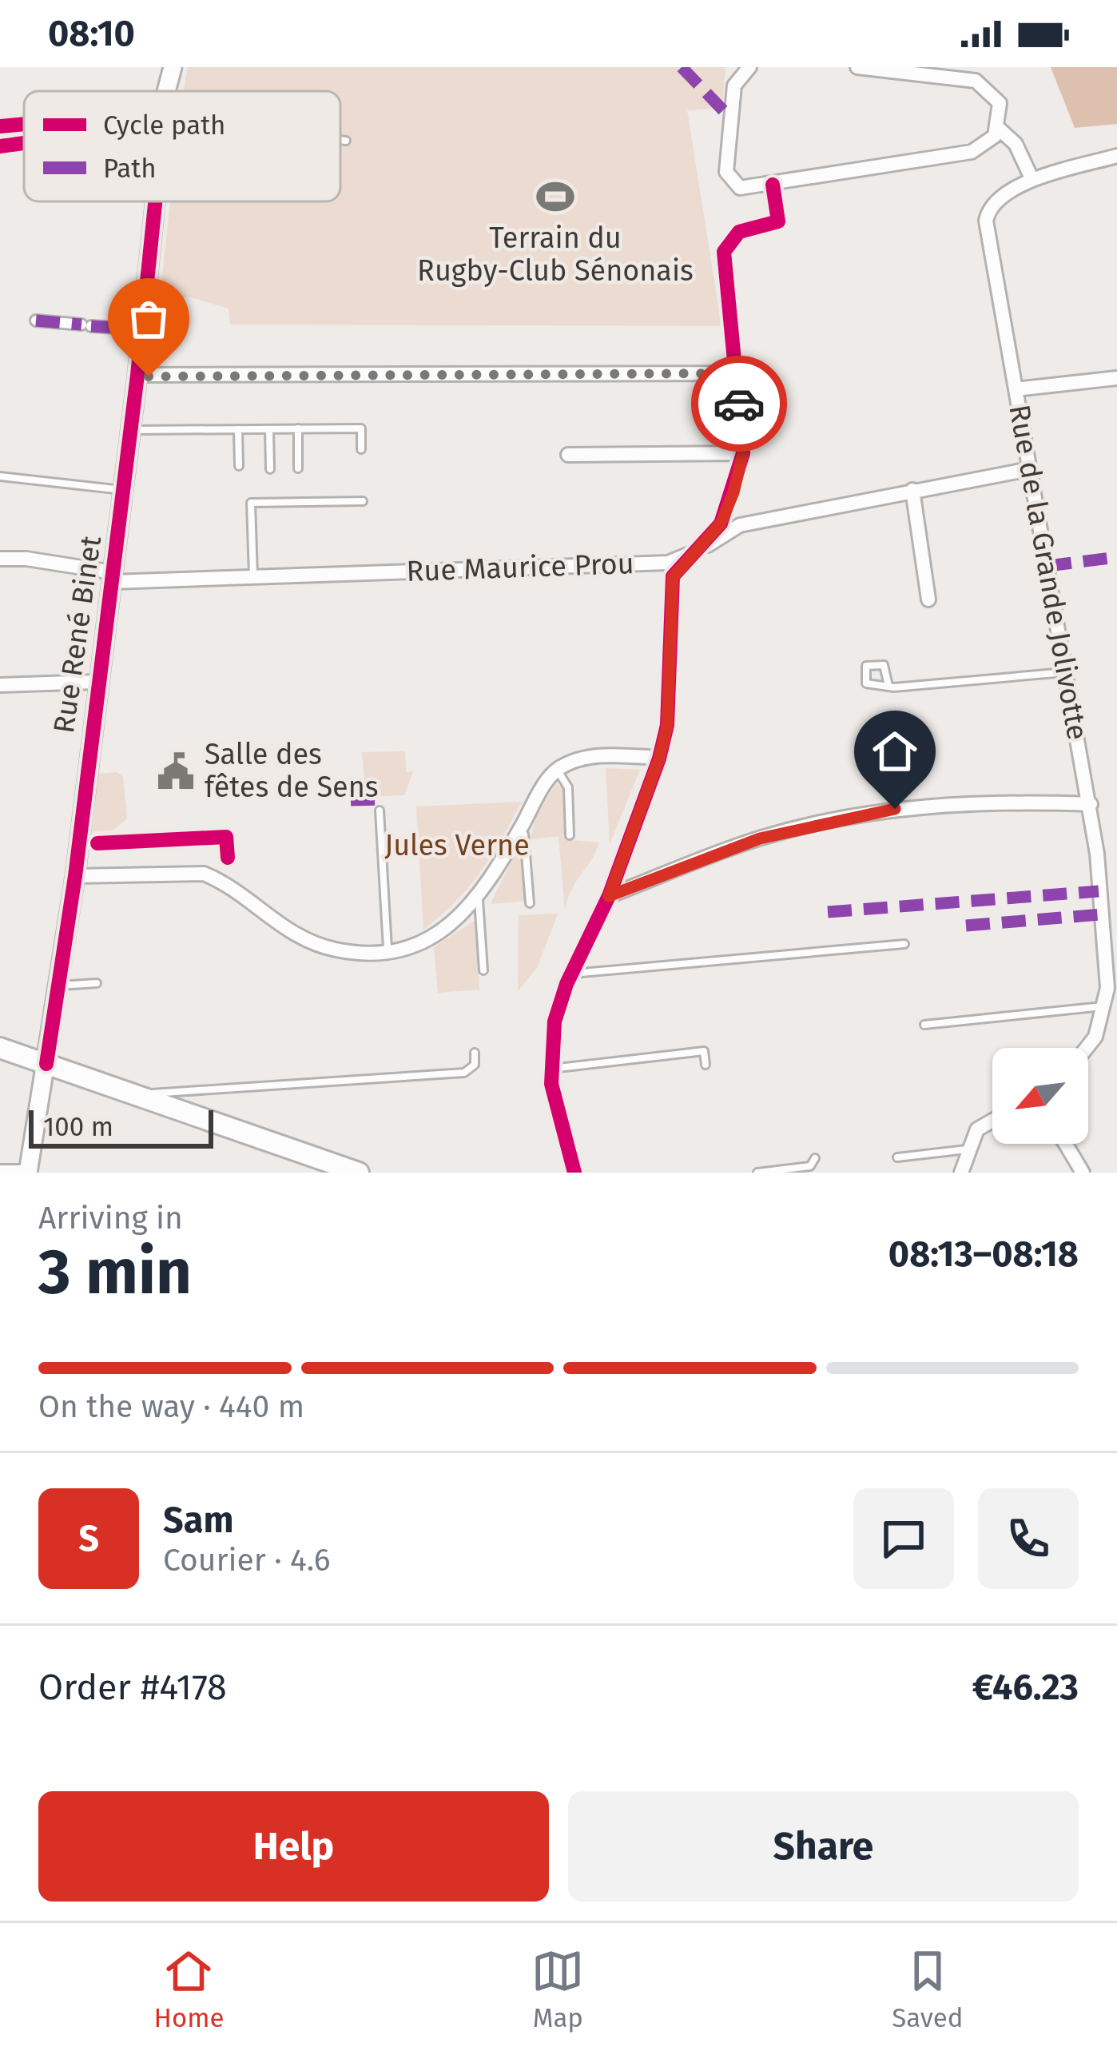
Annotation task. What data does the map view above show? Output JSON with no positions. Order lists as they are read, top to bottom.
{
  "streets": {
    "street": ["Rue Maurice Prou", "Rue de la Grande Jolivotte", "Rue René Binet"]
  },
  "crossings": [
    ["Rue Maurice Prou", "Rue de la Grande Jolivotte"],
    ["Rue Maurice Prou", "Rue René Binet"]
  ],
  "parks": ["Jules Verne"],
  "places": {
    "sports": ["Terrain du Rugby-Club Sénonais"],
    "public building": ["Salle des fêtes de Sens"]
  },
  "legend": ["Cycle path", "Path"],
  "scale_bar": "100 m",
  "north": "bottom left",
  "page": {
    "status": "08:10",
    "scale": "100 m",
    "heading": ["3 min", "Arriving in", "08:13–08:18"],
    "panel": [
      "Sam",
      "Courier · 4.6",
      "Order #4178",
      "€46.23"
    ],
    "bar": "On the way · 440 m",
    "round": "S",
    "buttons": ["Help", "Share"],
    "tabs": ["Home", "Map", "Saved"]
  }
}
